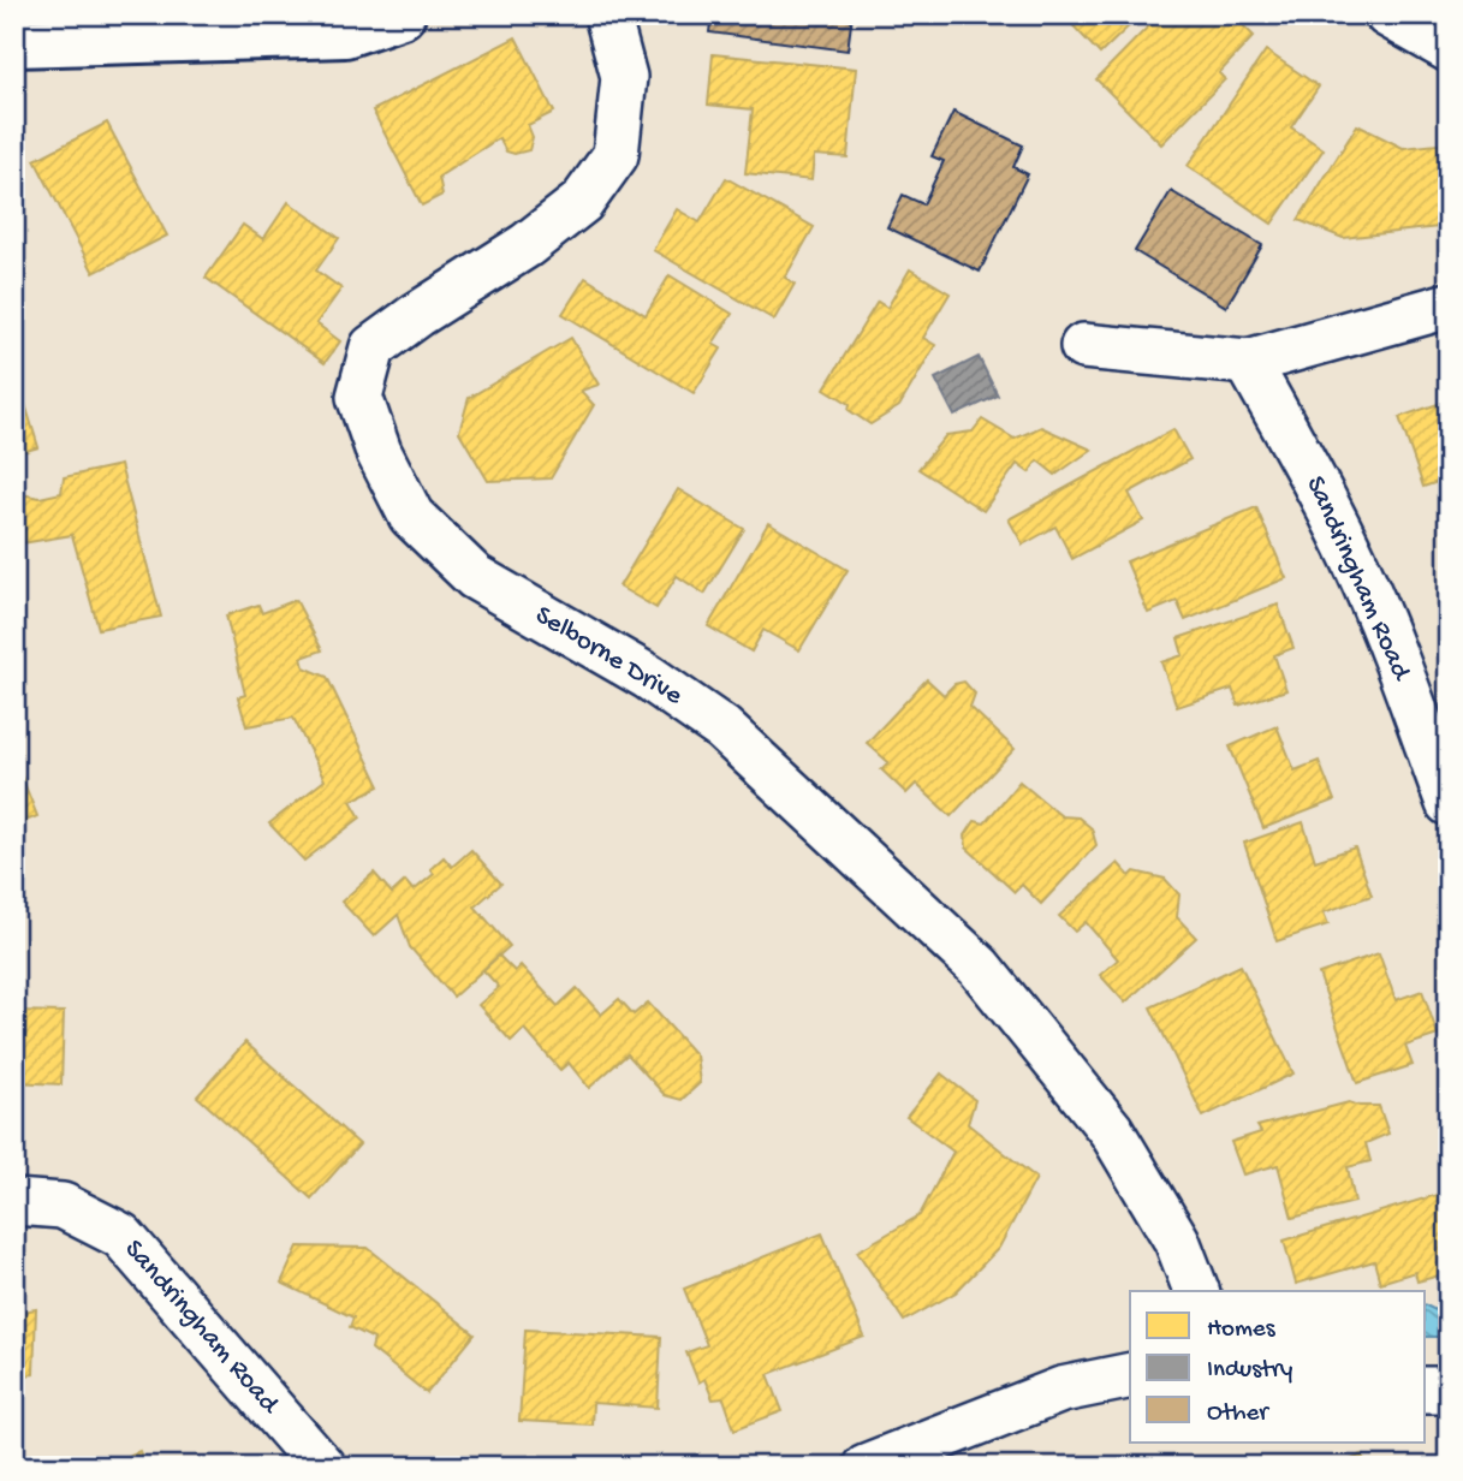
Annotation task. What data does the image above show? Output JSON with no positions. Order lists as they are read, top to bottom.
{
  "streets": {
    "street": ["Sandringham Road", "Selborne Drive"]
  },
  "legend": ["Homes", "Industry", "Other"]
}
